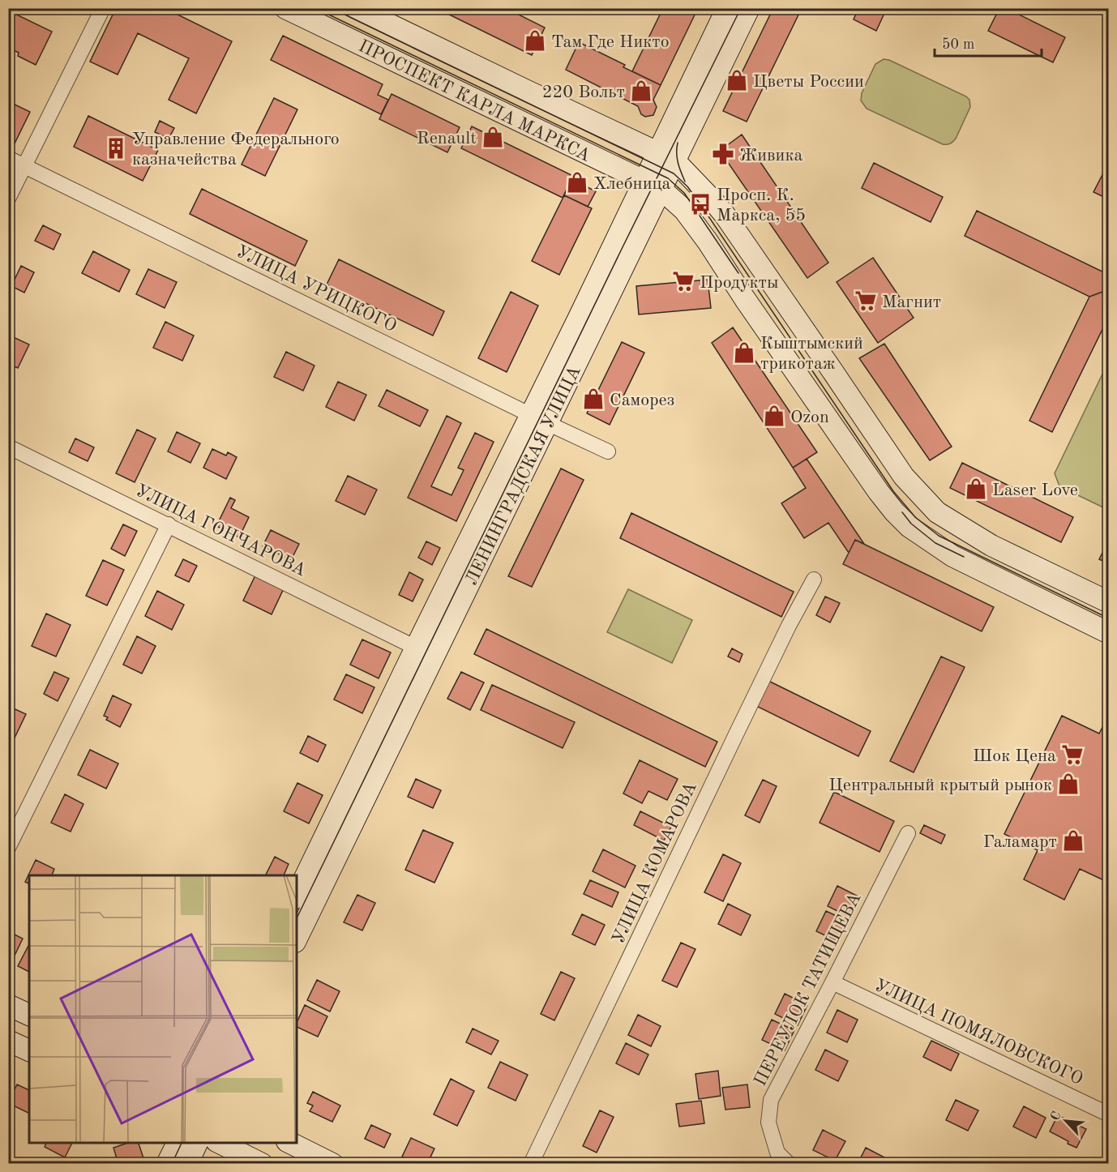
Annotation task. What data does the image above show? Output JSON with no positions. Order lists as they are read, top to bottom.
{
  "streets": {
    "main road": ["ПРОСПЕКТ КАРЛА МАРКСА", "ЛЕНИНГРАДСКАЯ УЛИЦА"],
    "street": [
      "УЛИЦА УРИЦКОГО",
      "УЛИЦА ГОНЧАРОВА",
      "УЛИЦА КОМАРОВА",
      "ПЕРЕУЛОК ТАТИЩЕВА",
      "УЛИЦА ПОМЯЛОВСКОГО"
    ]
  },
  "crossings": [
    ["ПРОСПЕКТ КАРЛА МАРКСА", "ЛЕНИНГРАДСКАЯ УЛИЦА"],
    ["УЛИЦА УРИЦКОГО", "ЛЕНИНГРАДСКАЯ УЛИЦА"],
    ["ЛЕНИНГРАДСКАЯ УЛИЦА", "УЛИЦА ГОНЧАРОВА"],
    ["ПЕРЕУЛОК ТАТИЩЕВА", "УЛИЦА ПОМЯЛОВСКОГО"]
  ],
  "places": {
    "shop": [
      "Там Где Никто",
      "Цветы России",
      "220 Вольт",
      "Renault",
      "Хлебница",
      "Кыштымский трикотаж",
      "Саморез",
      "Ozon",
      "Laser Love",
      "Центральный крытый рынок",
      "Галамарт"
    ],
    "building": ["Управление Федерального казначейства"],
    "pharmacy": ["Живика"],
    "bus stop": ["Просп. К. Маркса, 55"],
    "supermarket": ["Продукты", "Магнит", "Шок Цена"]
  },
  "scale_bar": "50 m",
  "north": "top left"
}
